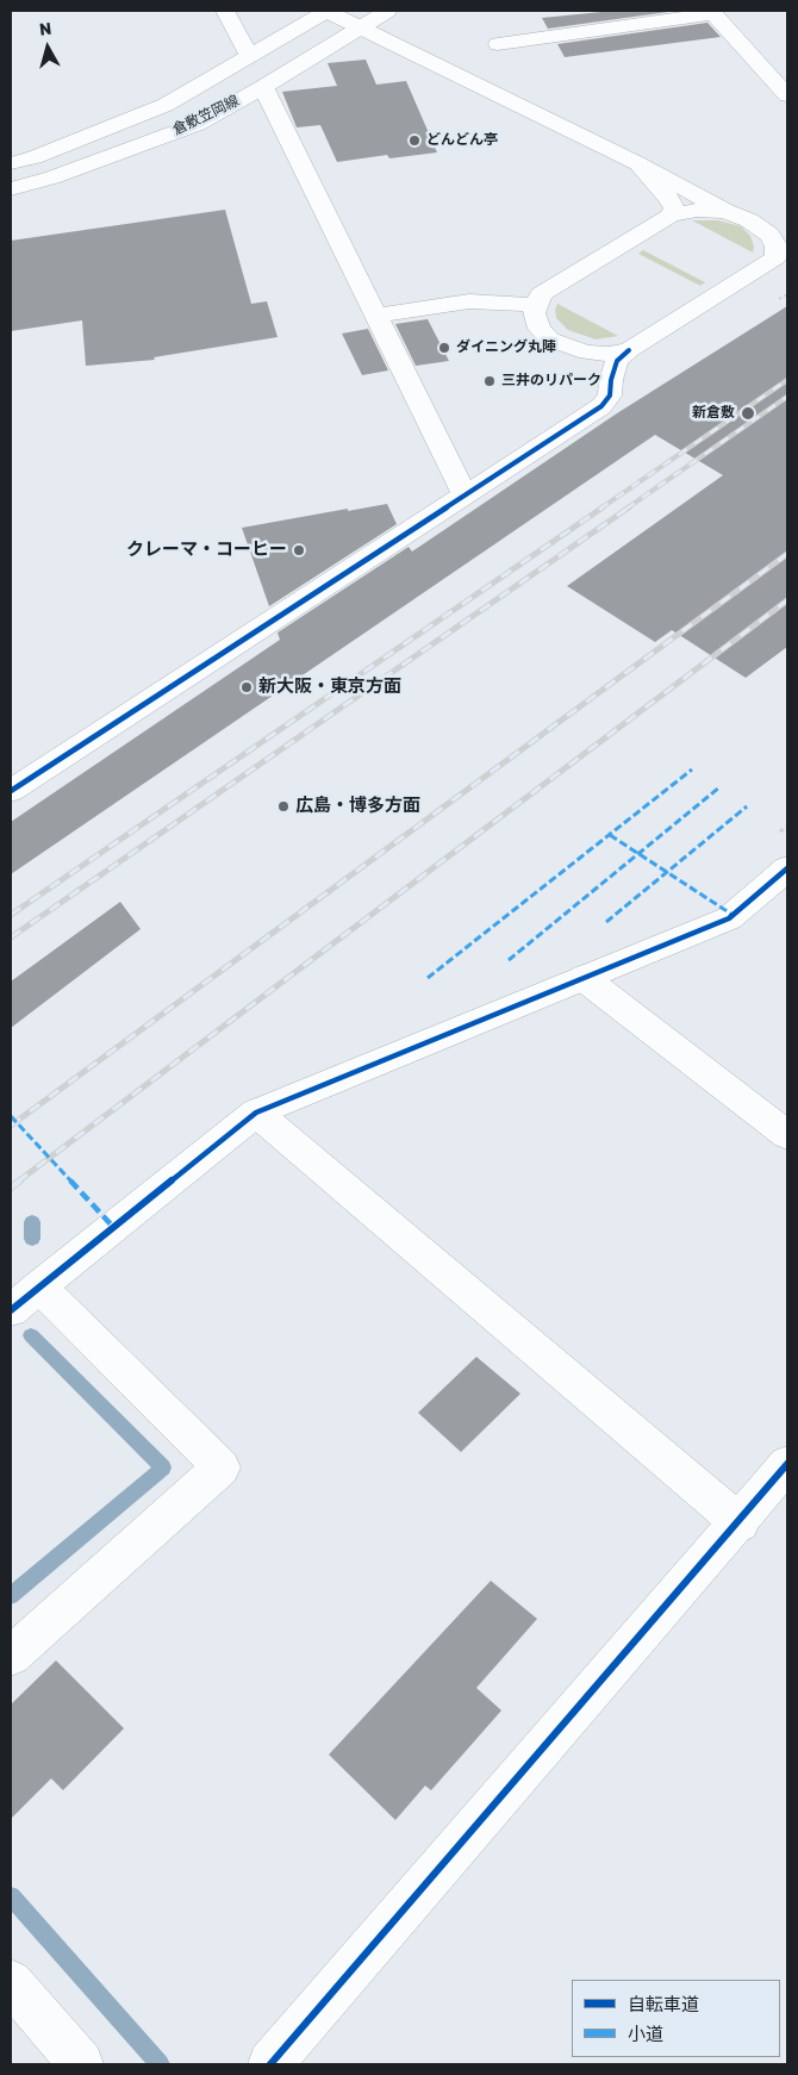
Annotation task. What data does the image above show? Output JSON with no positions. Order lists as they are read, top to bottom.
{
  "streets": {
    "street": ["倉敷笠岡線"]
  },
  "places": [
    "どんどん亭",
    "ダイニング丸陣",
    "三井のリパーク",
    "新倉敷",
    "クレーマ・コーヒー",
    "新大阪・東京方面",
    "広島・博多方面"
  ],
  "legend": ["自転車道", "小道"],
  "north": "top"
}
